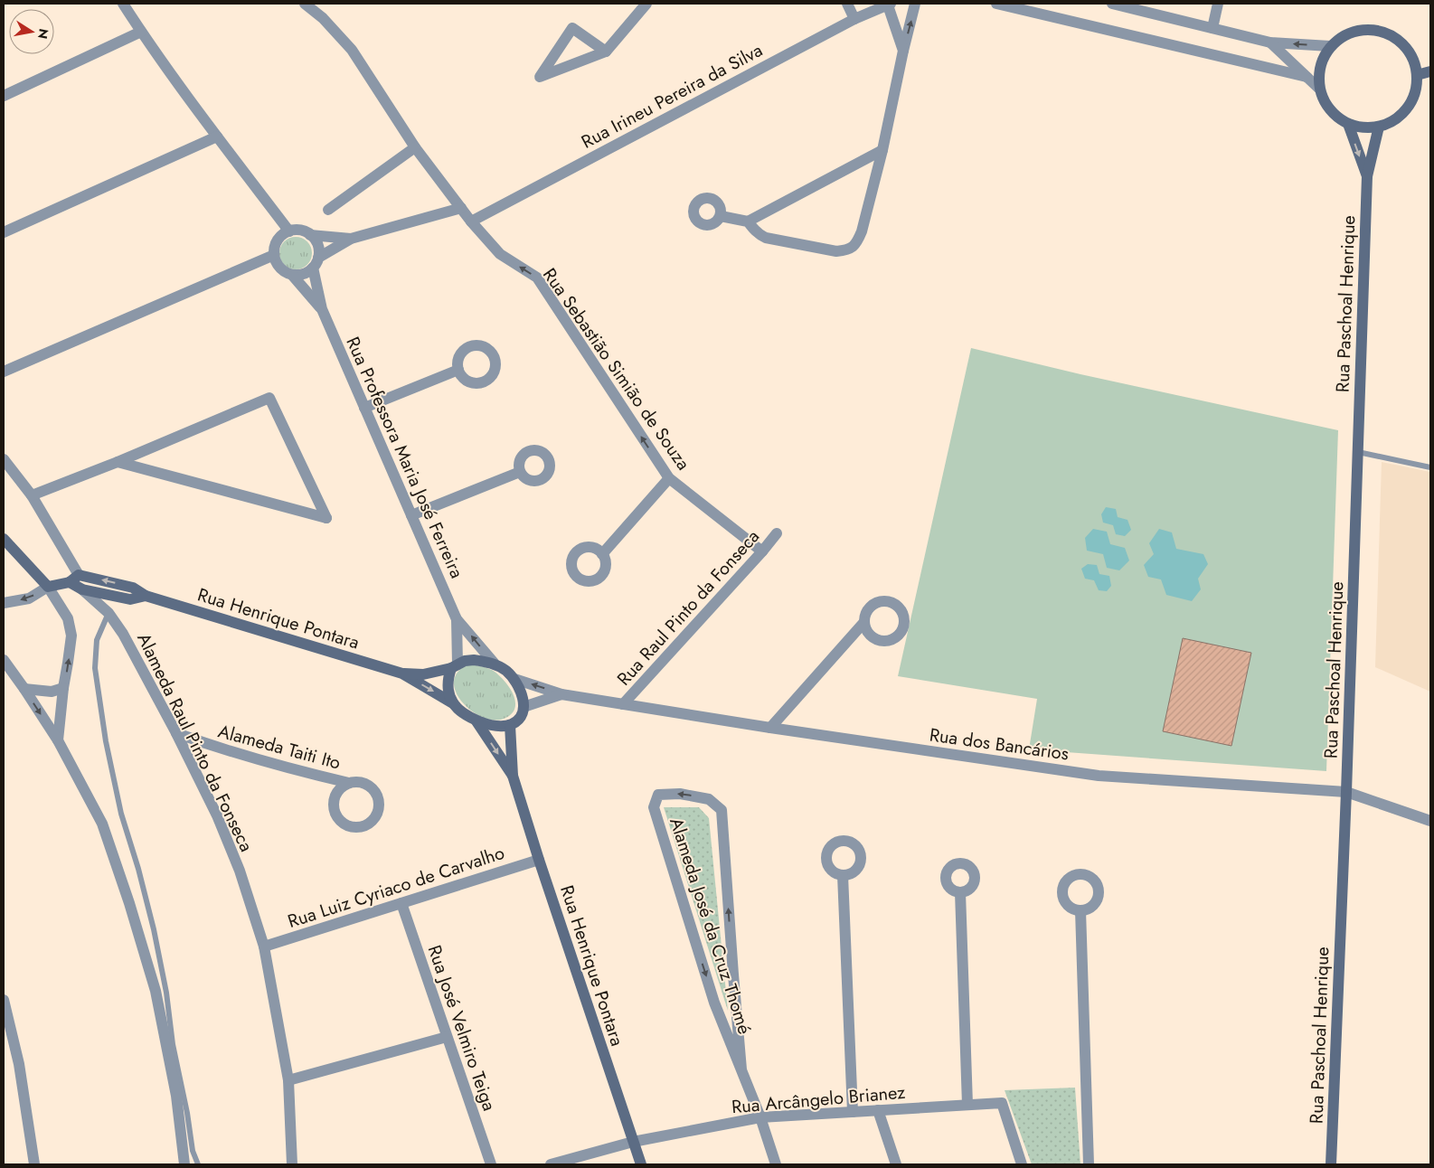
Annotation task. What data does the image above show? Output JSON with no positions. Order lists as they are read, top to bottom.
{
  "streets": {
    "street": [
      "Rua Irineu Pereira da Silva",
      "Rua Paschoal Henrique",
      "Rua Sebastião Simião de Souza",
      "Rua Professora Maria José Ferreira",
      "Rua Raul Pinto da Fonseca",
      "Rua Henrique Pontara",
      "Alameda Raul Pinto da Fonseca",
      "Rua dos Bancários",
      "Alameda Taiti Ito",
      "Rua Luiz Cyriaco de Carvalho",
      "Alameda José da Cruz Thomé",
      "Rua José Velmiro Teiga",
      "Rua Arcângelo Brianez"
    ]
  },
  "crossings": [
    ["Rua Irineu Pereira da Silva", "Rua Sebastião Simião de Souza"],
    ["Rua Paschoal Henrique", "Rua dos Bancários"],
    ["Rua Sebastião Simião de Souza", "Rua Raul Pinto da Fonseca"],
    ["Rua Professora Maria José Ferreira", "Rua Henrique Pontara"],
    ["Rua Professora Maria José Ferreira", "Rua dos Bancários"],
    ["Rua Raul Pinto da Fonseca", "Rua dos Bancários"],
    ["Rua Henrique Pontara", "Alameda Raul Pinto da Fonseca"],
    ["Rua Henrique Pontara", "Rua dos Bancários"],
    ["Rua Henrique Pontara", "Rua Luiz Cyriaco de Carvalho"],
    ["Rua Henrique Pontara", "Rua Arcângelo Brianez"],
    ["Alameda Raul Pinto da Fonseca", "Alameda Taiti Ito"],
    ["Alameda Raul Pinto da Fonseca", "Rua Luiz Cyriaco de Carvalho"],
    ["Rua Luiz Cyriaco de Carvalho", "Rua José Velmiro Teiga"],
    ["Alameda José da Cruz Thomé", "Rua Arcângelo Brianez"]
  ],
  "one_way": ["Rua Sebastião Simião de Souza"],
  "north": "right"
}
